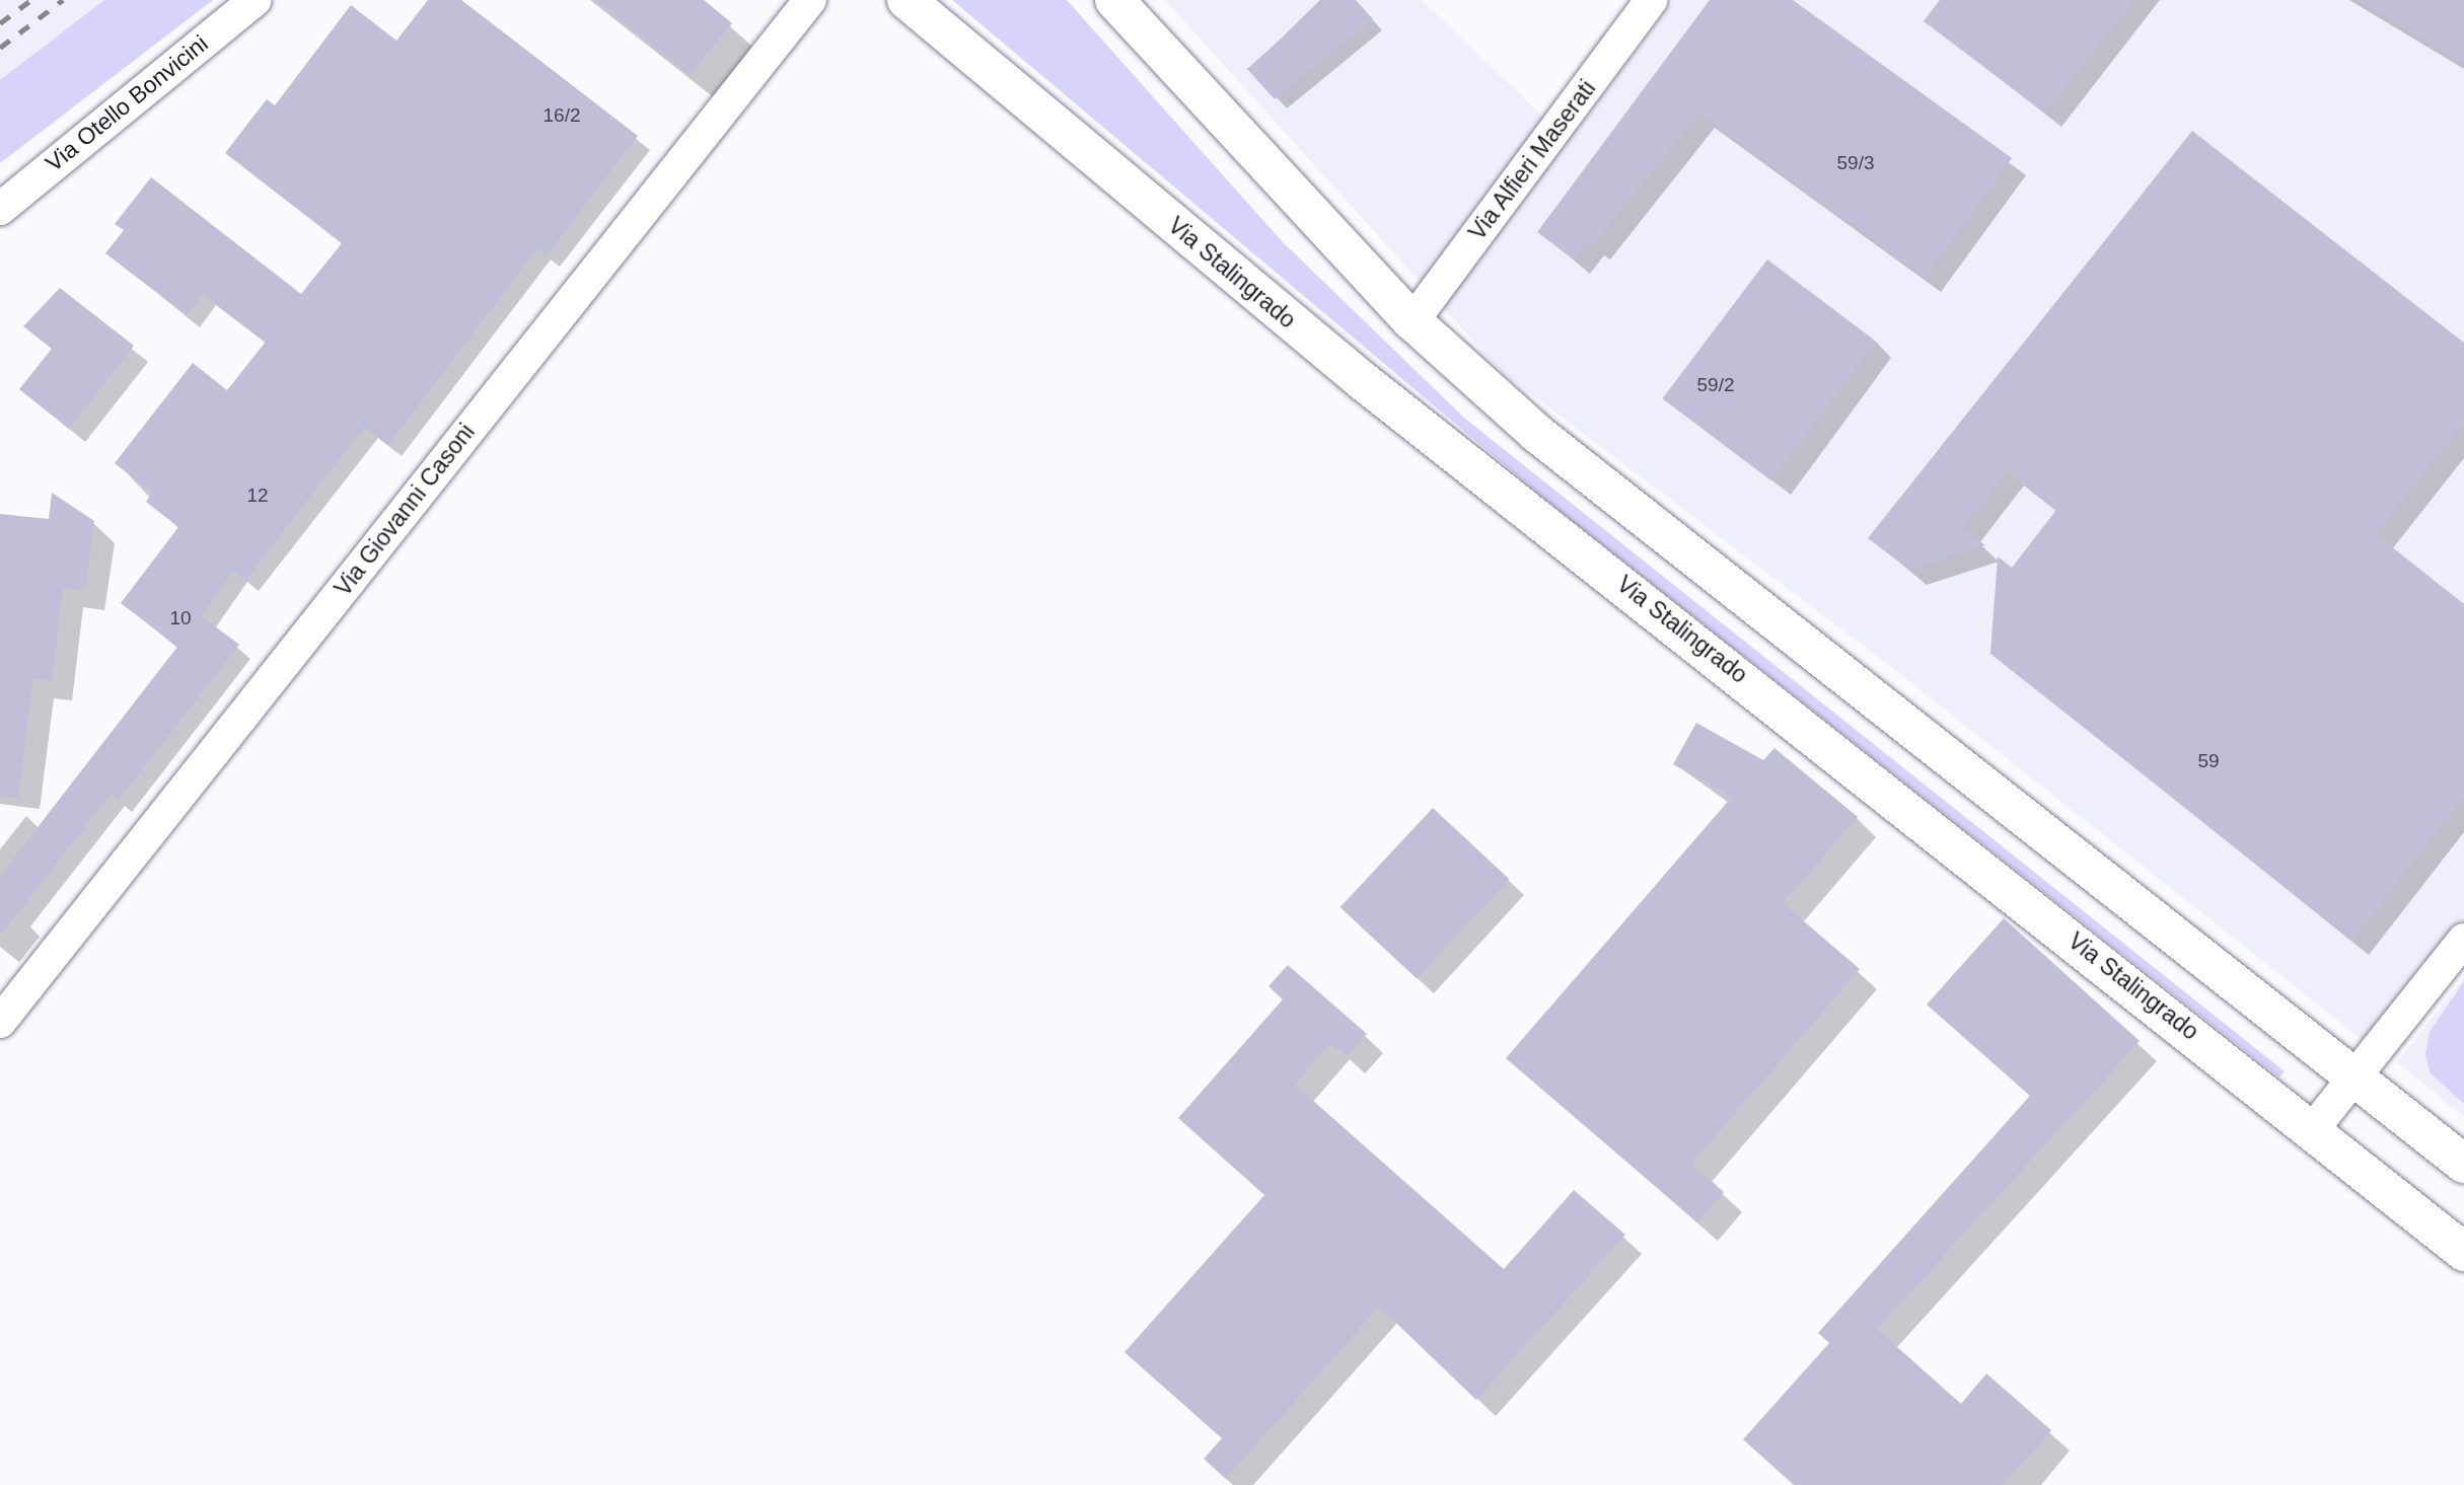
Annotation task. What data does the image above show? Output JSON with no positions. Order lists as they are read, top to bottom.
{
  "streets": {
    "main road": ["Via Stalingrado"],
    "street": ["Via Otello Bonvicini", "Via Alfieri Maserati", "Via Giovanni Casoni"]
  },
  "house_numbers": [
    "16/2",
    "59/3",
    "59/2",
    "12",
    "10",
    "59"
  ]
}
